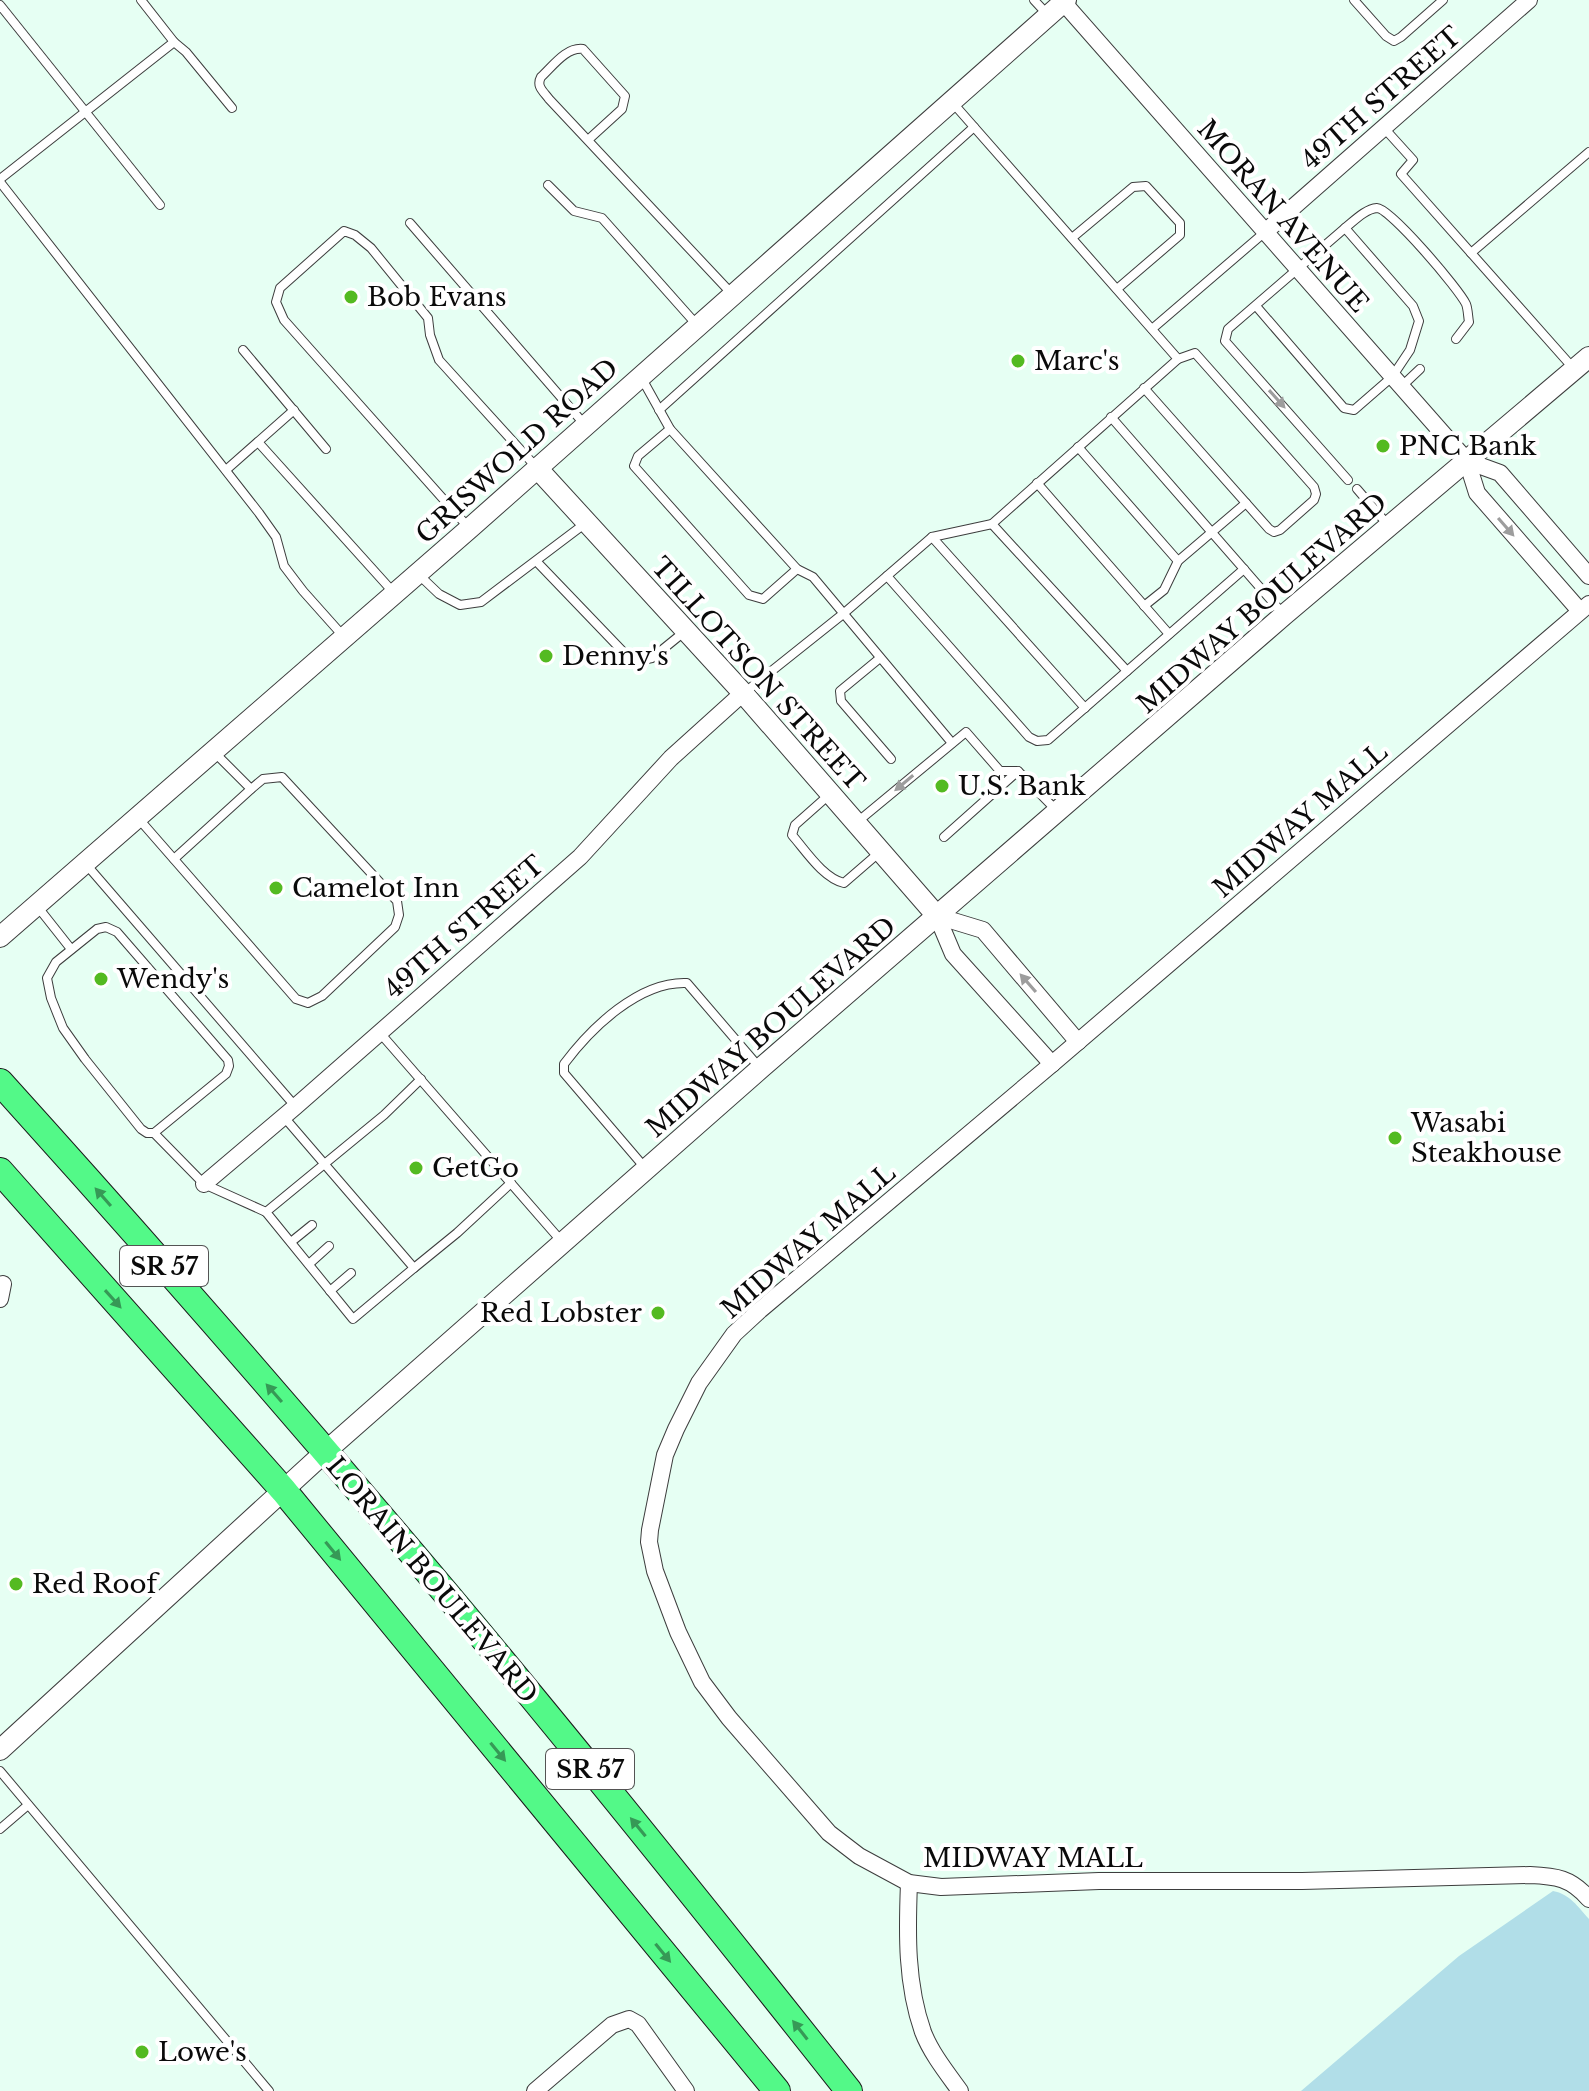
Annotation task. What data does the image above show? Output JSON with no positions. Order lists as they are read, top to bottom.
{
  "streets": {
    "highway": ["SR 57", "LORAIN BOULEVARD"],
    "street": [
      "49TH STREET",
      "MORAN AVENUE",
      "GRISWOLD ROAD",
      "MIDWAY BOULEVARD",
      "TILLOTSON STREET",
      "MIDWAY MALL"
    ]
  },
  "crossings": [
    ["49TH STREET", "MORAN AVENUE"],
    ["49TH STREET", "TILLOTSON STREET"],
    ["MORAN AVENUE", "GRISWOLD ROAD"],
    ["MORAN AVENUE", "MIDWAY BOULEVARD"],
    ["MORAN AVENUE", "MIDWAY MALL"],
    ["GRISWOLD ROAD", "TILLOTSON STREET"],
    ["MIDWAY BOULEVARD", "TILLOTSON STREET"],
    ["MIDWAY BOULEVARD", "SR 57"],
    ["MIDWAY BOULEVARD", "LORAIN BOULEVARD"],
    ["TILLOTSON STREET", "MIDWAY MALL"]
  ],
  "places": [
    "Bob Evans",
    "Marc's",
    "PNC Bank",
    "Denny's",
    "U.S. Bank",
    "Camelot Inn",
    "Wendy's",
    "Wasabi Steakhouse",
    "GetGo",
    "Red Lobster",
    "Red Roof",
    "Lowe's"
  ]
}
